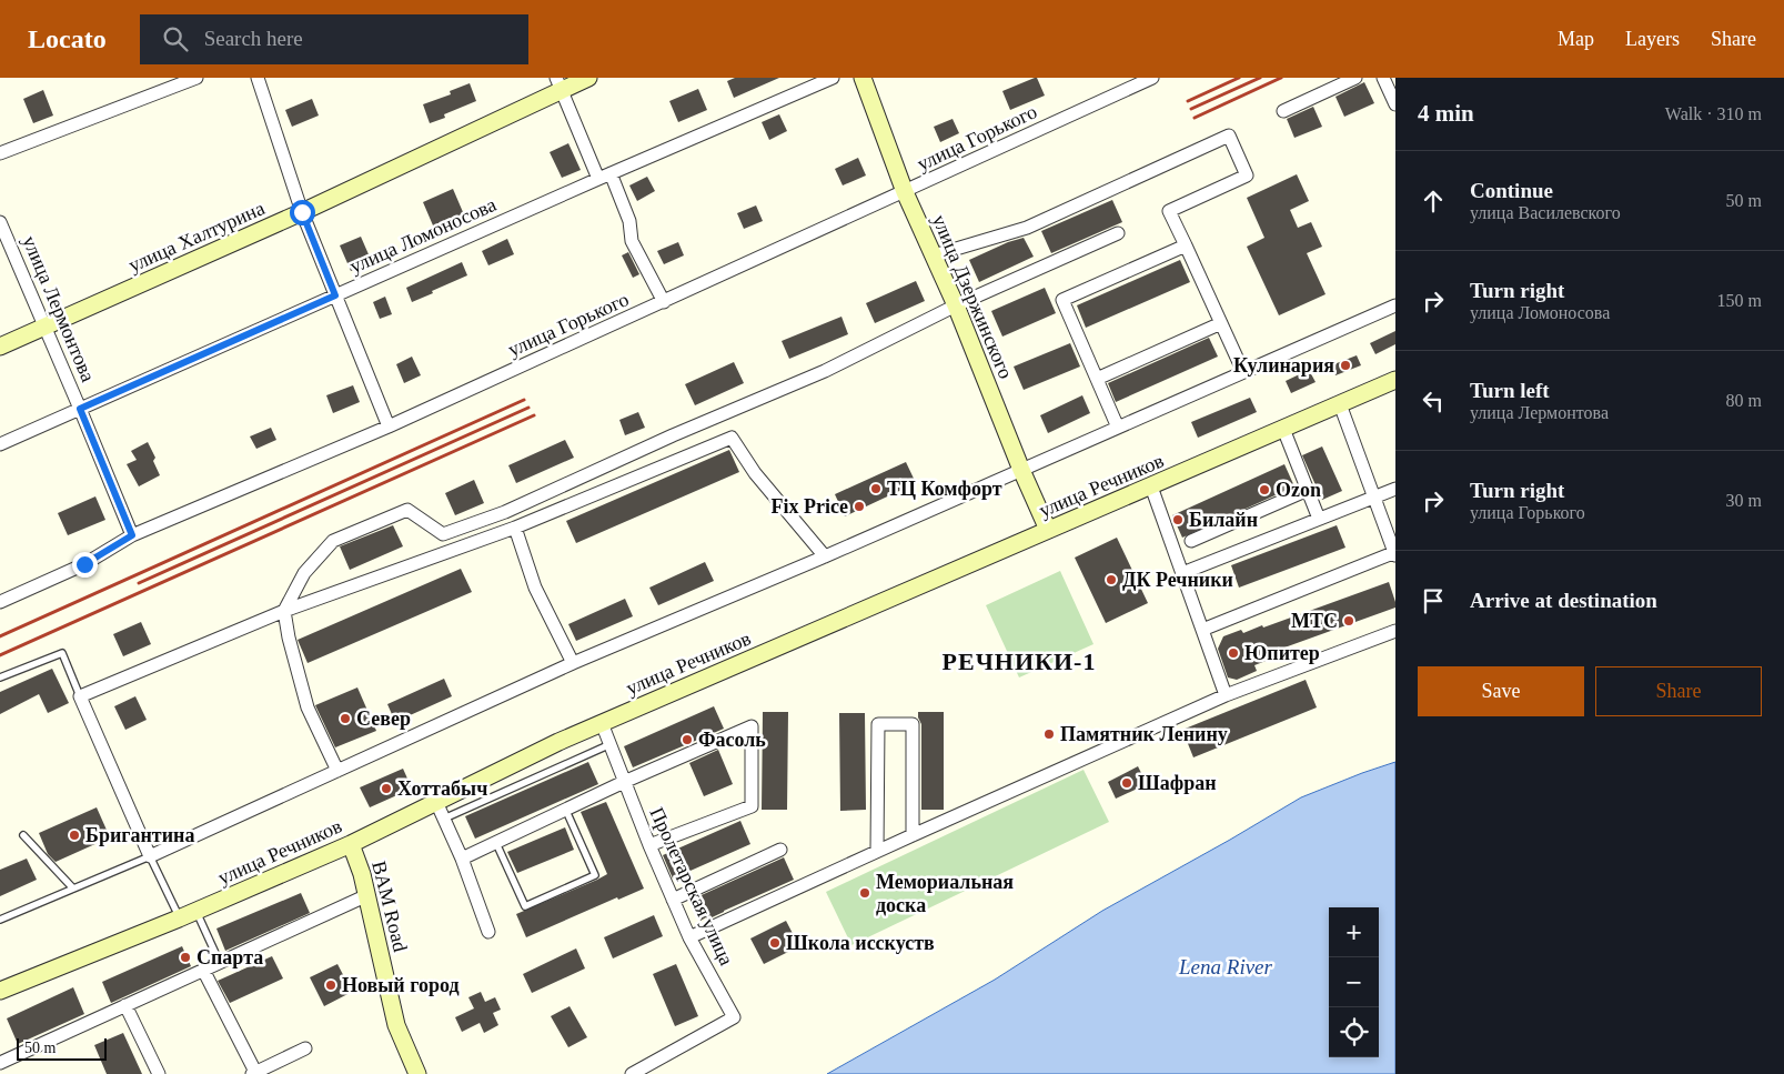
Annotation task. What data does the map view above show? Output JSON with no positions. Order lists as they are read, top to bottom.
{
  "streets": {
    "street": [
      "улица Горького",
      "улица Ломоносова",
      "улица Халтурина",
      "улица Дзержинского",
      "улица Лермонтова",
      "улица Речников",
      "Пролетарская улица",
      "BAM Road"
    ]
  },
  "crossings": [
    ["улица Горького", "улица Дзержинского"],
    ["улица Горького", "улица Лермонтова"],
    ["улица Ломоносова", "улица Лермонтова"],
    ["улица Халтурина", "улица Лермонтова"],
    ["улица Дзержинского", "улица Речников"],
    ["улица Речников", "Пролетарская улица"],
    ["улица Речников", "BAM Road"]
  ],
  "districts": ["РЕЧНИКИ-1"],
  "water": ["Lena River"],
  "places": [
    "Кулинария",
    "ТЦ Комфорт",
    "Ozon",
    "Fix Price",
    "Билайн",
    "ДК Речники",
    "МТС",
    "Юпитер",
    "Север",
    "Памятник Ленину",
    "Фасоль",
    "Шафран",
    "Хоттабыч",
    "Бригантина",
    "Мемориальная доска",
    "Школа исскуств",
    "Спарта",
    "Новый город"
  ],
  "scale_bar": "50 m",
  "page": {
    "header": "Locato",
    "search": "Search here",
    "nav": ["Map", "Layers", "Share"],
    "heading": ["4 min", "Walk · 310 m"],
    "list": [
      ["Continue", "улица Василевского", "50 m"],
      ["Turn right", "улица Ломоносова", "150 m"],
      ["Turn left", "улица Лермонтова", "80 m"],
      ["Turn right", "улица Горького", "30 m"],
      "Arrive at destination"
    ],
    "buttons": ["Save", "Share"],
    "map_buttons": ["+", "−"],
    "scale": "50 m"
  }
}
